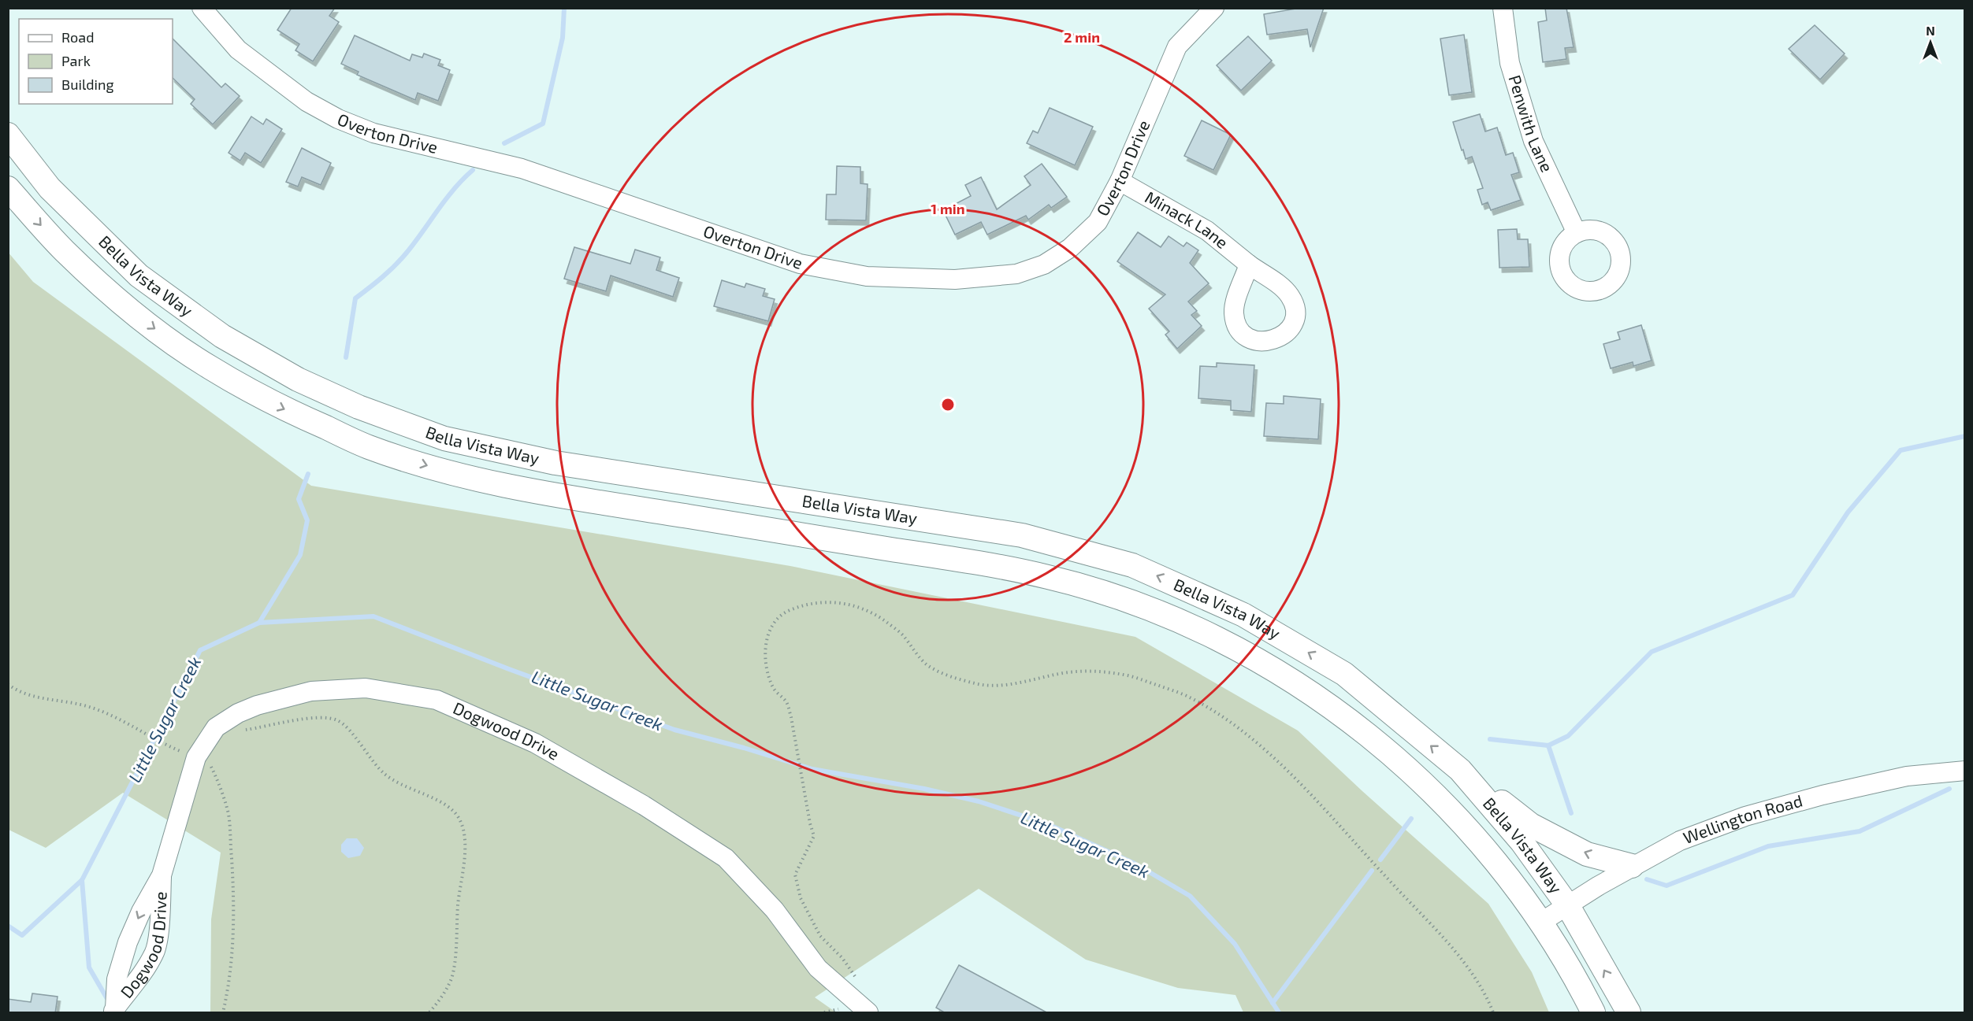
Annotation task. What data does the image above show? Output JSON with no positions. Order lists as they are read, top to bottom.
{
  "streets": {
    "main road": ["Bella Vista Way"],
    "street": [
      "Penwith Lane",
      "Overton Drive",
      "Minack Lane",
      "Dogwood Drive",
      "Wellington Road"
    ]
  },
  "crossings": [
    ["Overton Drive", "Minack Lane"],
    ["Bella Vista Way", "Wellington Road"]
  ],
  "water": ["Little Sugar Creek"],
  "legend": ["Road", "Park", "Building"],
  "north": "top",
  "rings": ["2 min", "1 min"]
}
